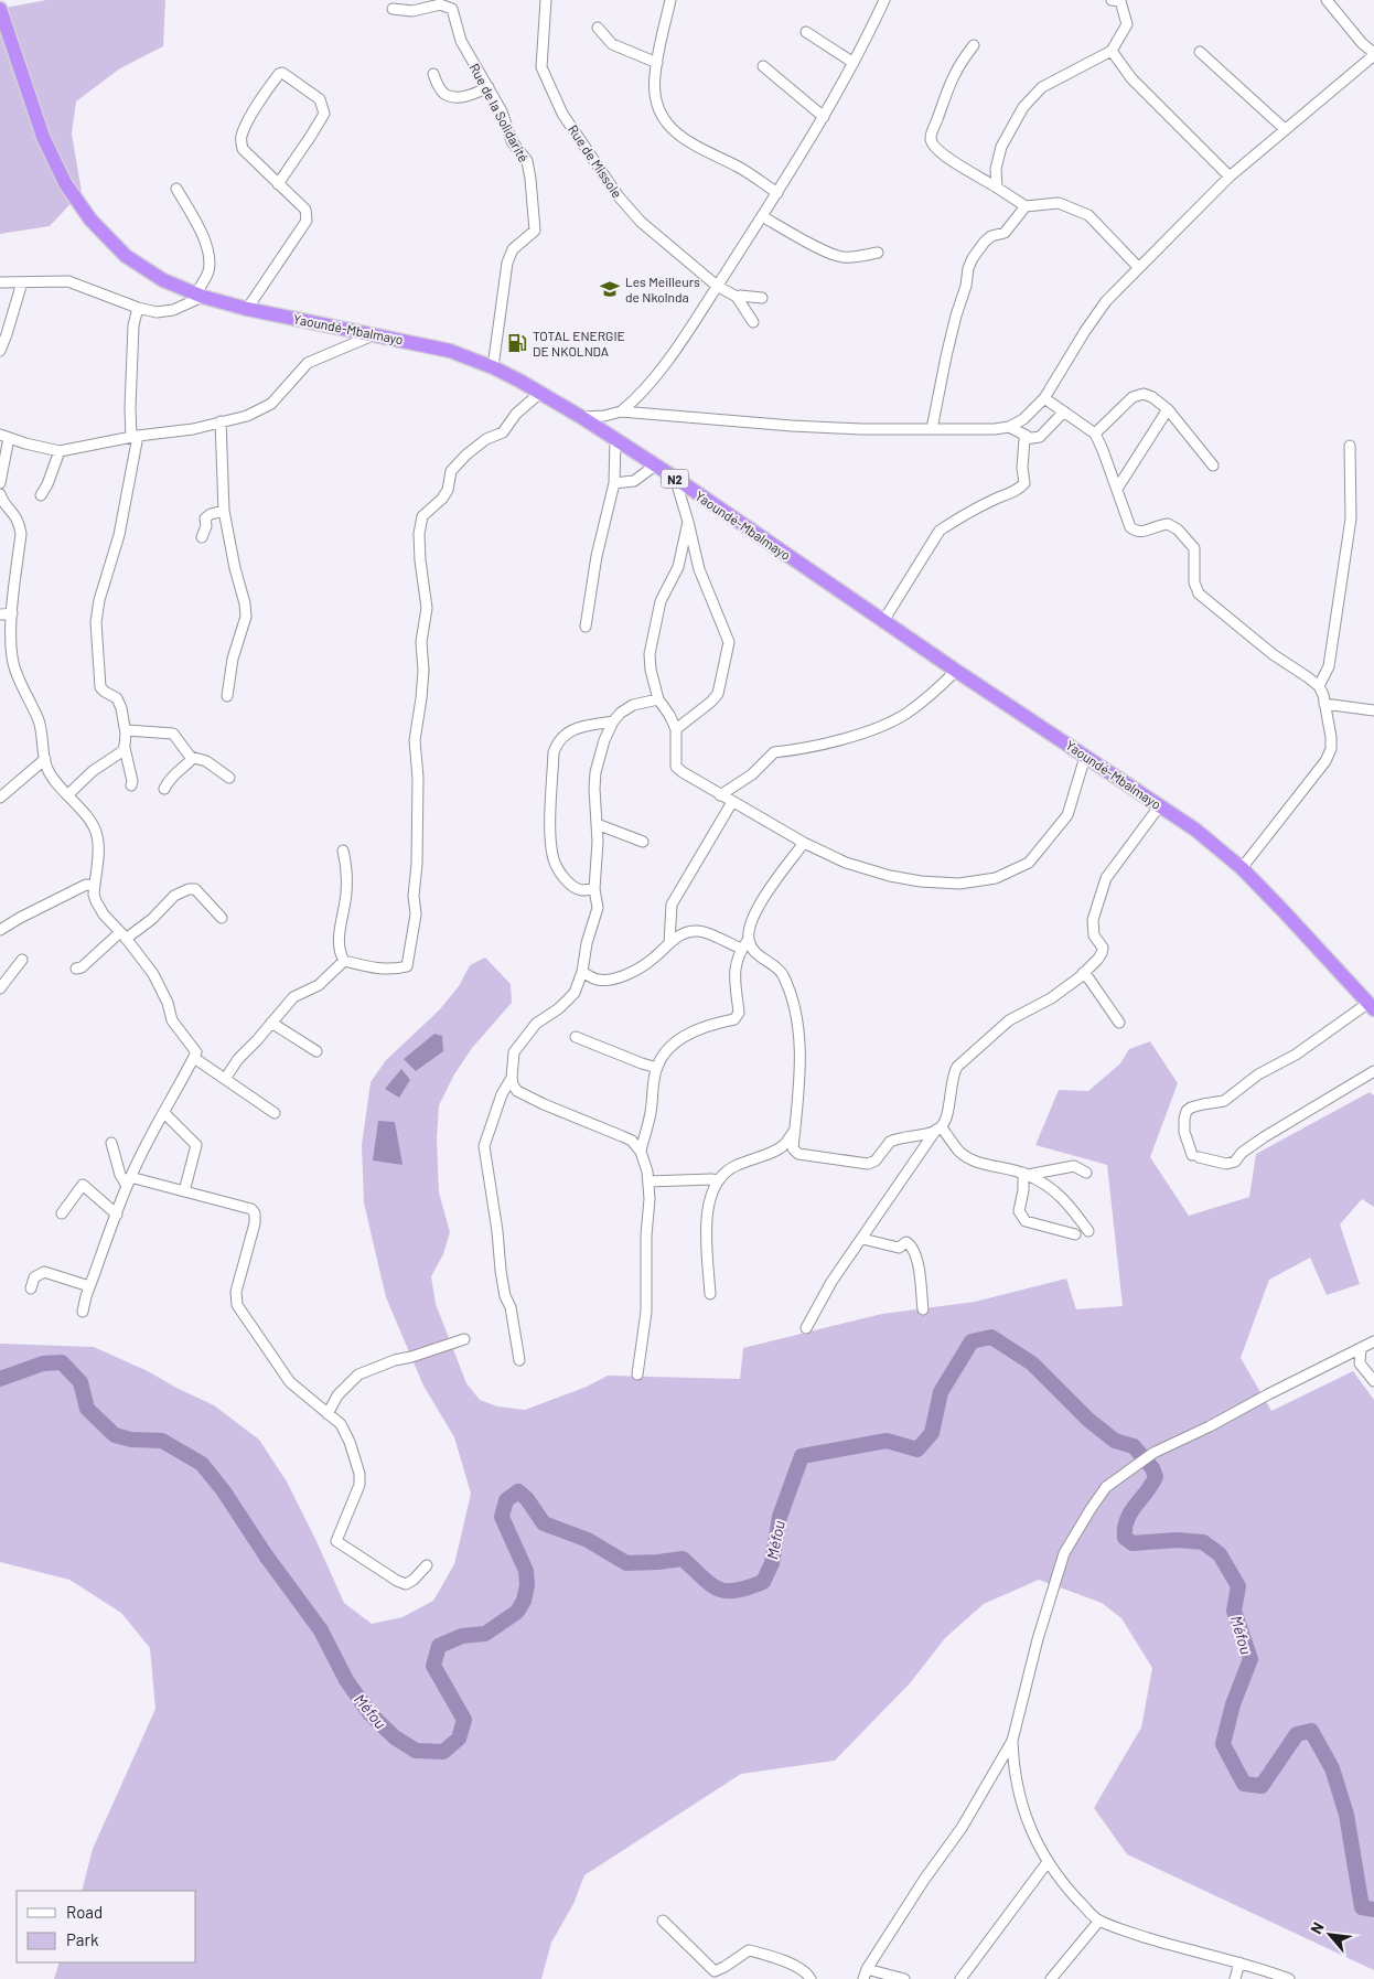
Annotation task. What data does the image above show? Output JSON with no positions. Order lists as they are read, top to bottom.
{
  "streets": {
    "highway": ["Yaoundé-Mbalmayo", "N2"],
    "street": ["Rue de la Solidarité", "Rue de Missole"]
  },
  "crossings": [
    ["Rue de la Solidarité", "Yaoundé-Mbalmayo"]
  ],
  "water": ["Méfou"],
  "places": {
    "school or university": ["Les Meilleurs de Nkolnda"],
    "fuel station": ["TOTAL ENERGIE DE NKOLNDA"]
  },
  "legend": ["Road", "Park"],
  "north": "top left"
}
